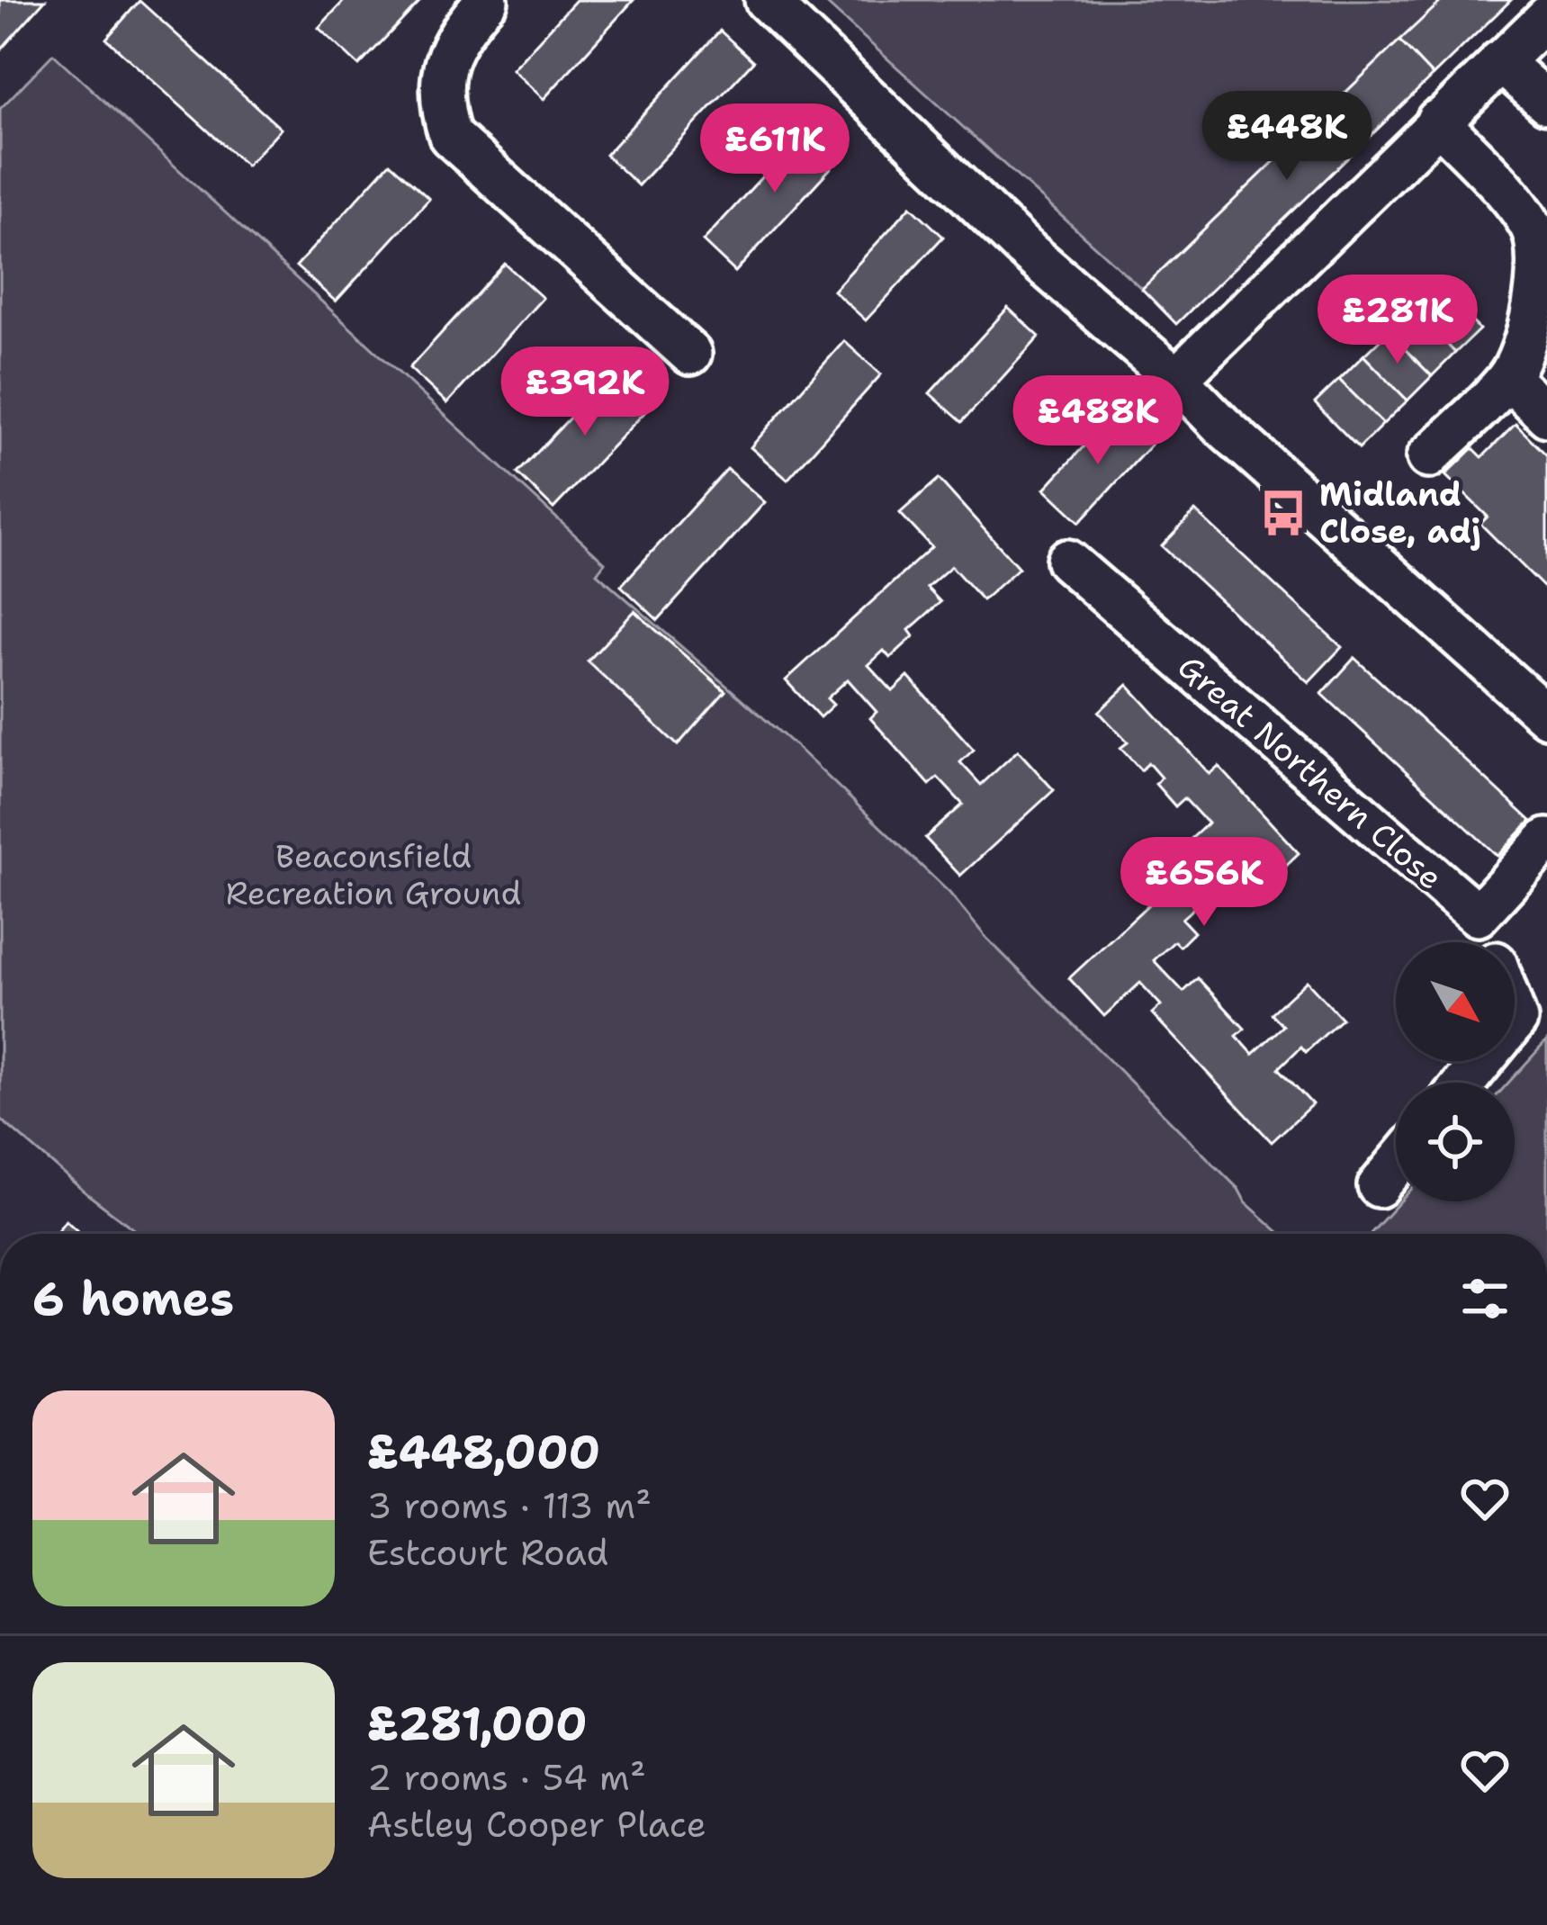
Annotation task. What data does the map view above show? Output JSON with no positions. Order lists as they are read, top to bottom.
{
  "streets": {
    "street": ["Great Northern Close"]
  },
  "parks": ["Beaconsfield Recreation Ground"],
  "places": {
    "bus stop": ["Midland Close, adj"]
  },
  "north": "bottom right",
  "page": {
    "price": [
      "£448K",
      "£611K",
      "£281K",
      "£392K",
      "£488K",
      "£656K"
    ],
    "heading": "6 homes",
    "list": [
      {
        "name": "£448,000",
        "note": "3 rooms · 113 m² · Estcourt Road"
      },
      {
        "name": "£281,000",
        "note": "2 rooms · 54 m² · Astley Cooper Place"
      }
    ]
  }
}
